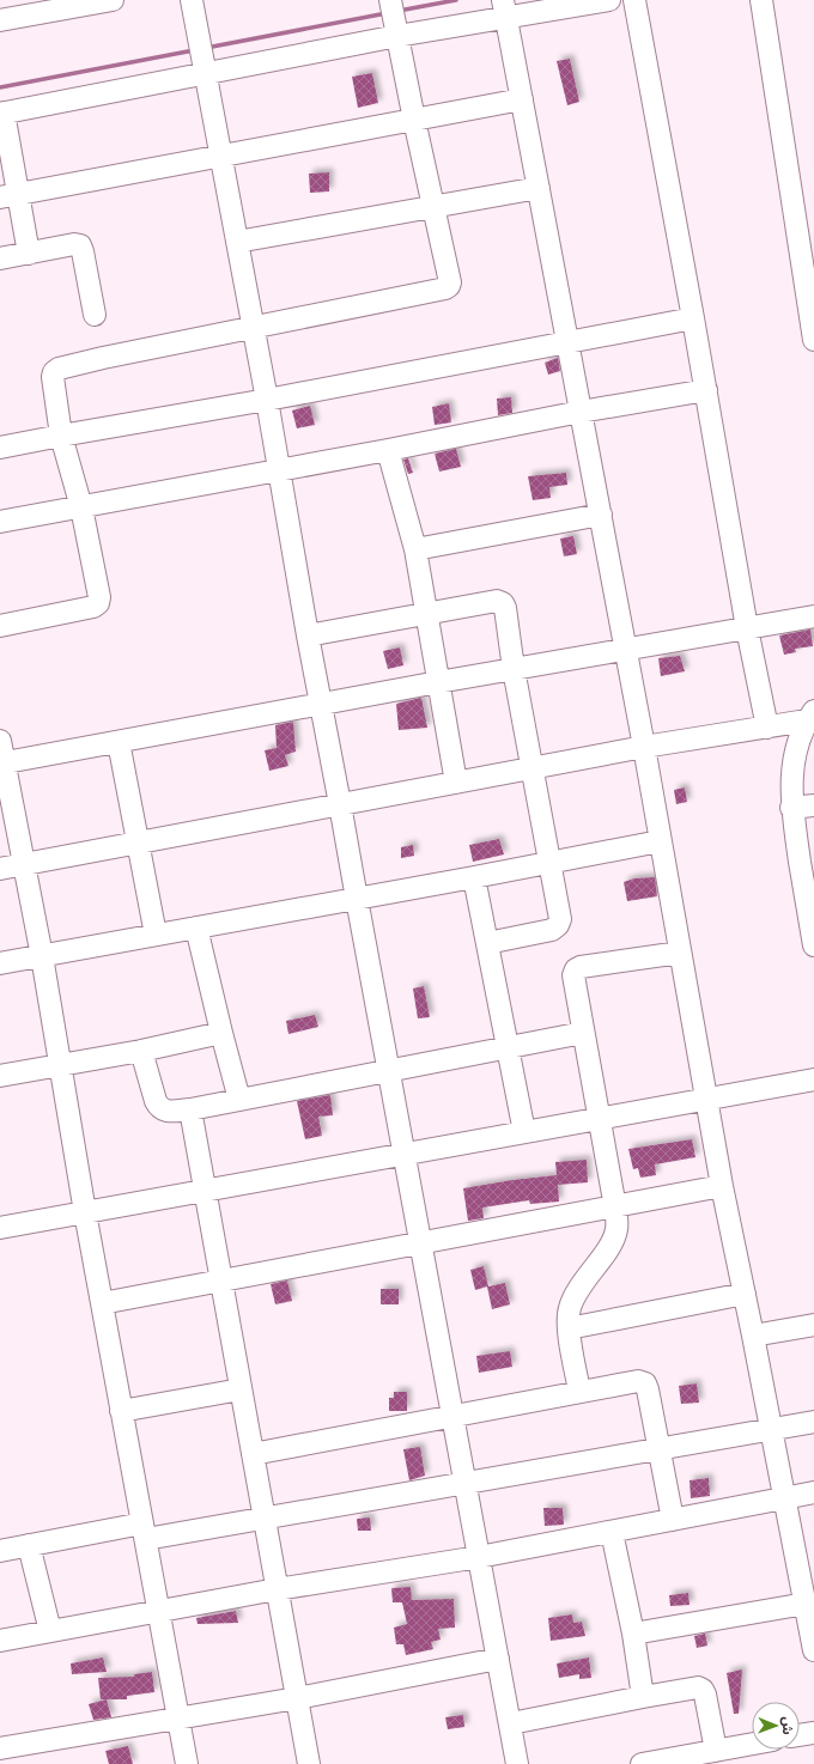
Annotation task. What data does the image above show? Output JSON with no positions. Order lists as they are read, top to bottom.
{
  "north": "right"
}
